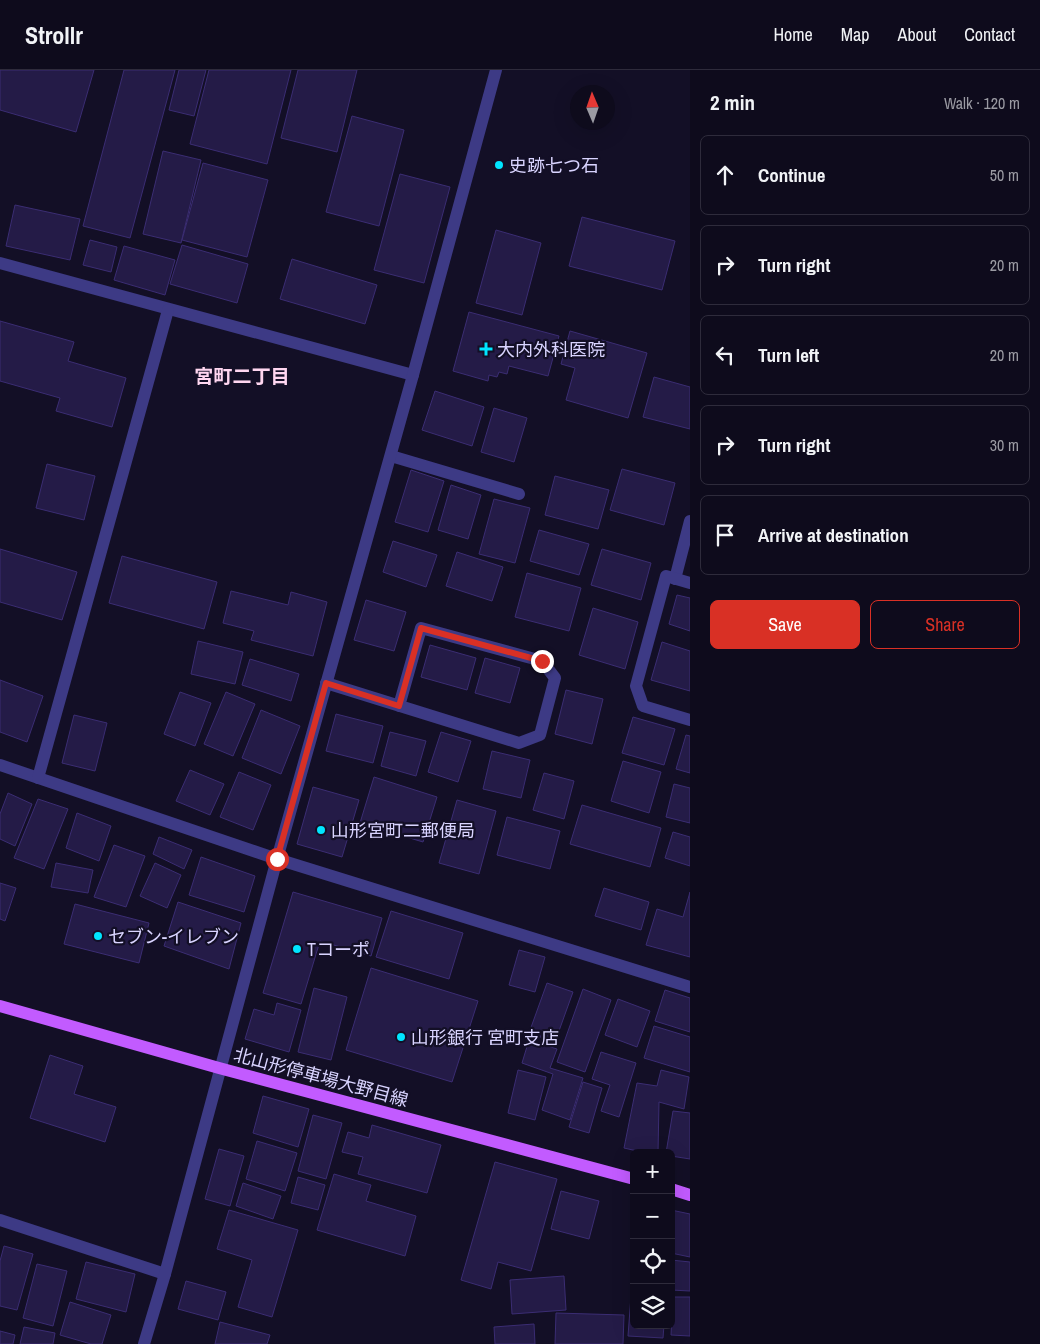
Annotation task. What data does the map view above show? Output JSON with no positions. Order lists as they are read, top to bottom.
{
  "streets": {
    "main road": ["北山形停車場大野目線"]
  },
  "districts": ["宮町二丁目"],
  "places": {
    "other": [
      "史跡七つ石",
      "山形宮町二郵便局",
      "セブン-イレブン",
      "Tコーポ",
      "山形銀行 宮町支店"
    ],
    "health": ["大内外科医院"]
  },
  "north": "top",
  "page": {
    "header": "Strollr",
    "nav": [
      "Home",
      "Map",
      "About",
      "Contact"
    ],
    "heading": ["2 min", "Walk · 120 m"],
    "list": [
      ["Continue", "50 m"],
      ["Turn right", "20 m"],
      ["Turn left", "20 m"],
      ["Turn right", "30 m"],
      "Arrive at destination"
    ],
    "buttons": ["Save", "Share"],
    "map_buttons": ["+", "−"]
  }
}
